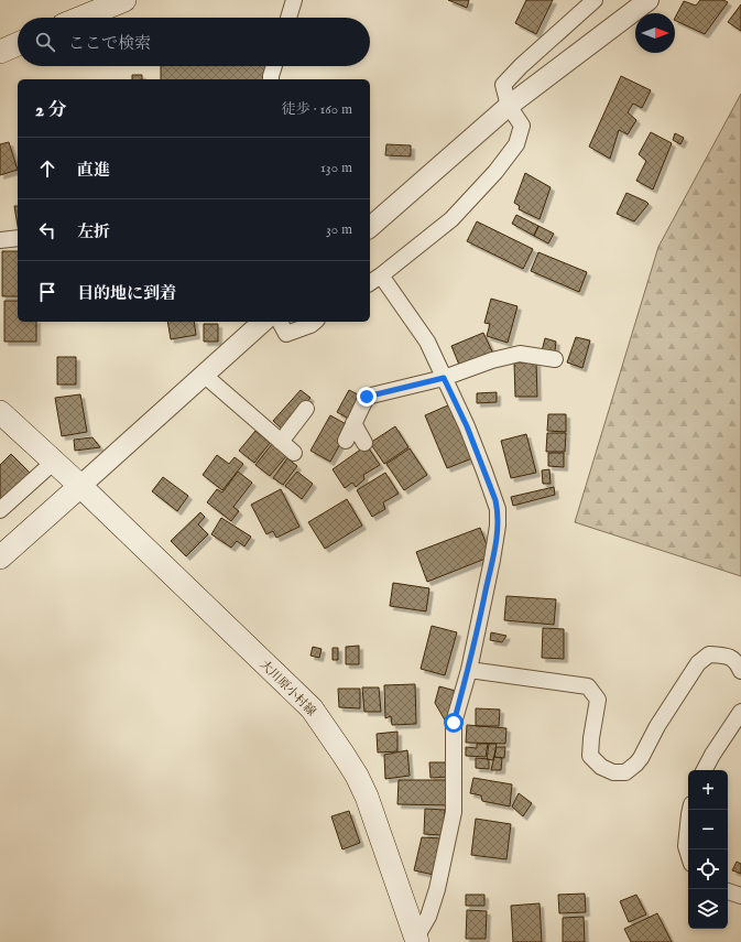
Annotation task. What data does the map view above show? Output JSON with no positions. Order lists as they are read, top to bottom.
{
  "streets": {
    "main road": ["大川原小村線"]
  },
  "north": "right",
  "page": {
    "search": "ここで検索",
    "heading": ["2 分", "徒歩 · 160 m"],
    "list": [
      ["直進", "130 m"],
      ["左折", "30 m"],
      "目的地に到着"
    ],
    "map_buttons": ["+", "−"]
  }
}
